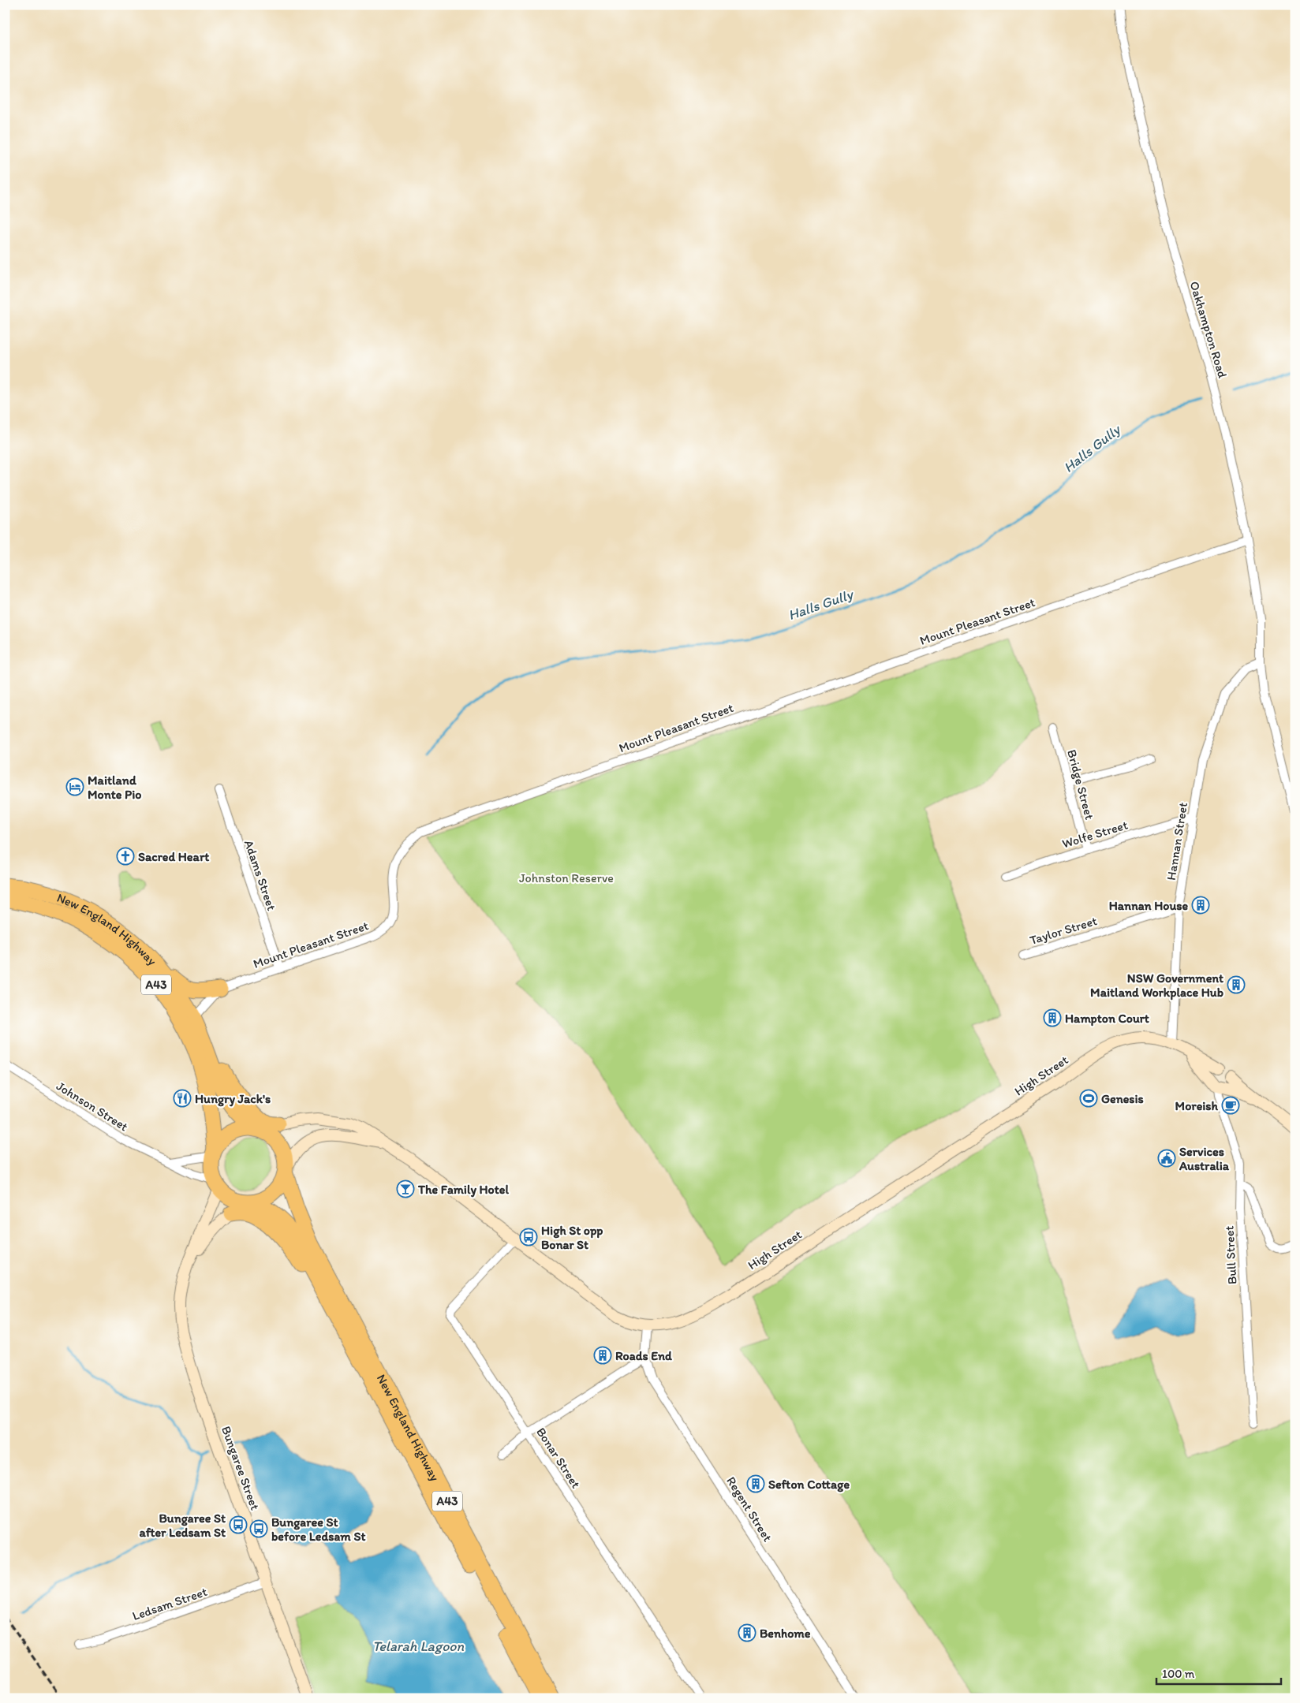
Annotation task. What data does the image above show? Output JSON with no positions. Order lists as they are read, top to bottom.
{
  "streets": {
    "highway": ["New England Highway", "A43"],
    "main road": ["High Street", "Bungaree Street"],
    "street": [
      "Oakhampton Road",
      "Mount Pleasant Street",
      "Bridge Street",
      "Wolfe Street",
      "Hannan Street",
      "Adams Street",
      "Taylor Street",
      "Johnson Street",
      "Bull Street",
      "Bonar Street",
      "Regent Street",
      "Ledsam Street"
    ]
  },
  "crossings": [
    ["Oakhampton Road", "Mount Pleasant Street"],
    ["Oakhampton Road", "Hannan Street"],
    ["Mount Pleasant Street", "Adams Street"],
    ["Mount Pleasant Street", "New England Highway"],
    ["Bridge Street", "Wolfe Street"],
    ["Wolfe Street", "Hannan Street"],
    ["Hannan Street", "Taylor Street"],
    ["Hannan Street", "High Street"],
    ["New England Highway", "A43"],
    ["New England Highway", "High Street"],
    ["New England Highway", "Johnson Street"],
    ["New England Highway", "Bungaree Street"],
    ["A43", "High Street"],
    ["A43", "Johnson Street"],
    ["A43", "Bungaree Street"],
    ["High Street", "Johnson Street"],
    ["High Street", "Bull Street"],
    ["High Street", "Bonar Street"],
    ["High Street", "Bungaree Street"],
    ["High Street", "Regent Street"],
    ["Johnson Street", "Bungaree Street"],
    ["Bungaree Street", "Ledsam Street"]
  ],
  "water": ["Halls Gully", "Telarah Lagoon"],
  "parks": ["Johnston Reserve"],
  "places": {
    "hotel": ["Maitland Monte Pio"],
    "church": ["Sacred Heart"],
    "building": [
      "Hannan House",
      "NSW Government Maitland Workplace Hub",
      "Hampton Court",
      "Roads End",
      "Sefton Cottage",
      "Benhome"
    ],
    "restaurant": ["Hungry Jack's"],
    "sports": ["Genesis"],
    "cafe": ["Moreish"],
    "public building": ["Services Australia"],
    "bar": ["The Family Hotel"],
    "bus stop": ["High St opp Bonar St", "Bungaree St after Ledsam St", "Bungaree St before Ledsam St"]
  },
  "scale_bar": "100 m"
}
